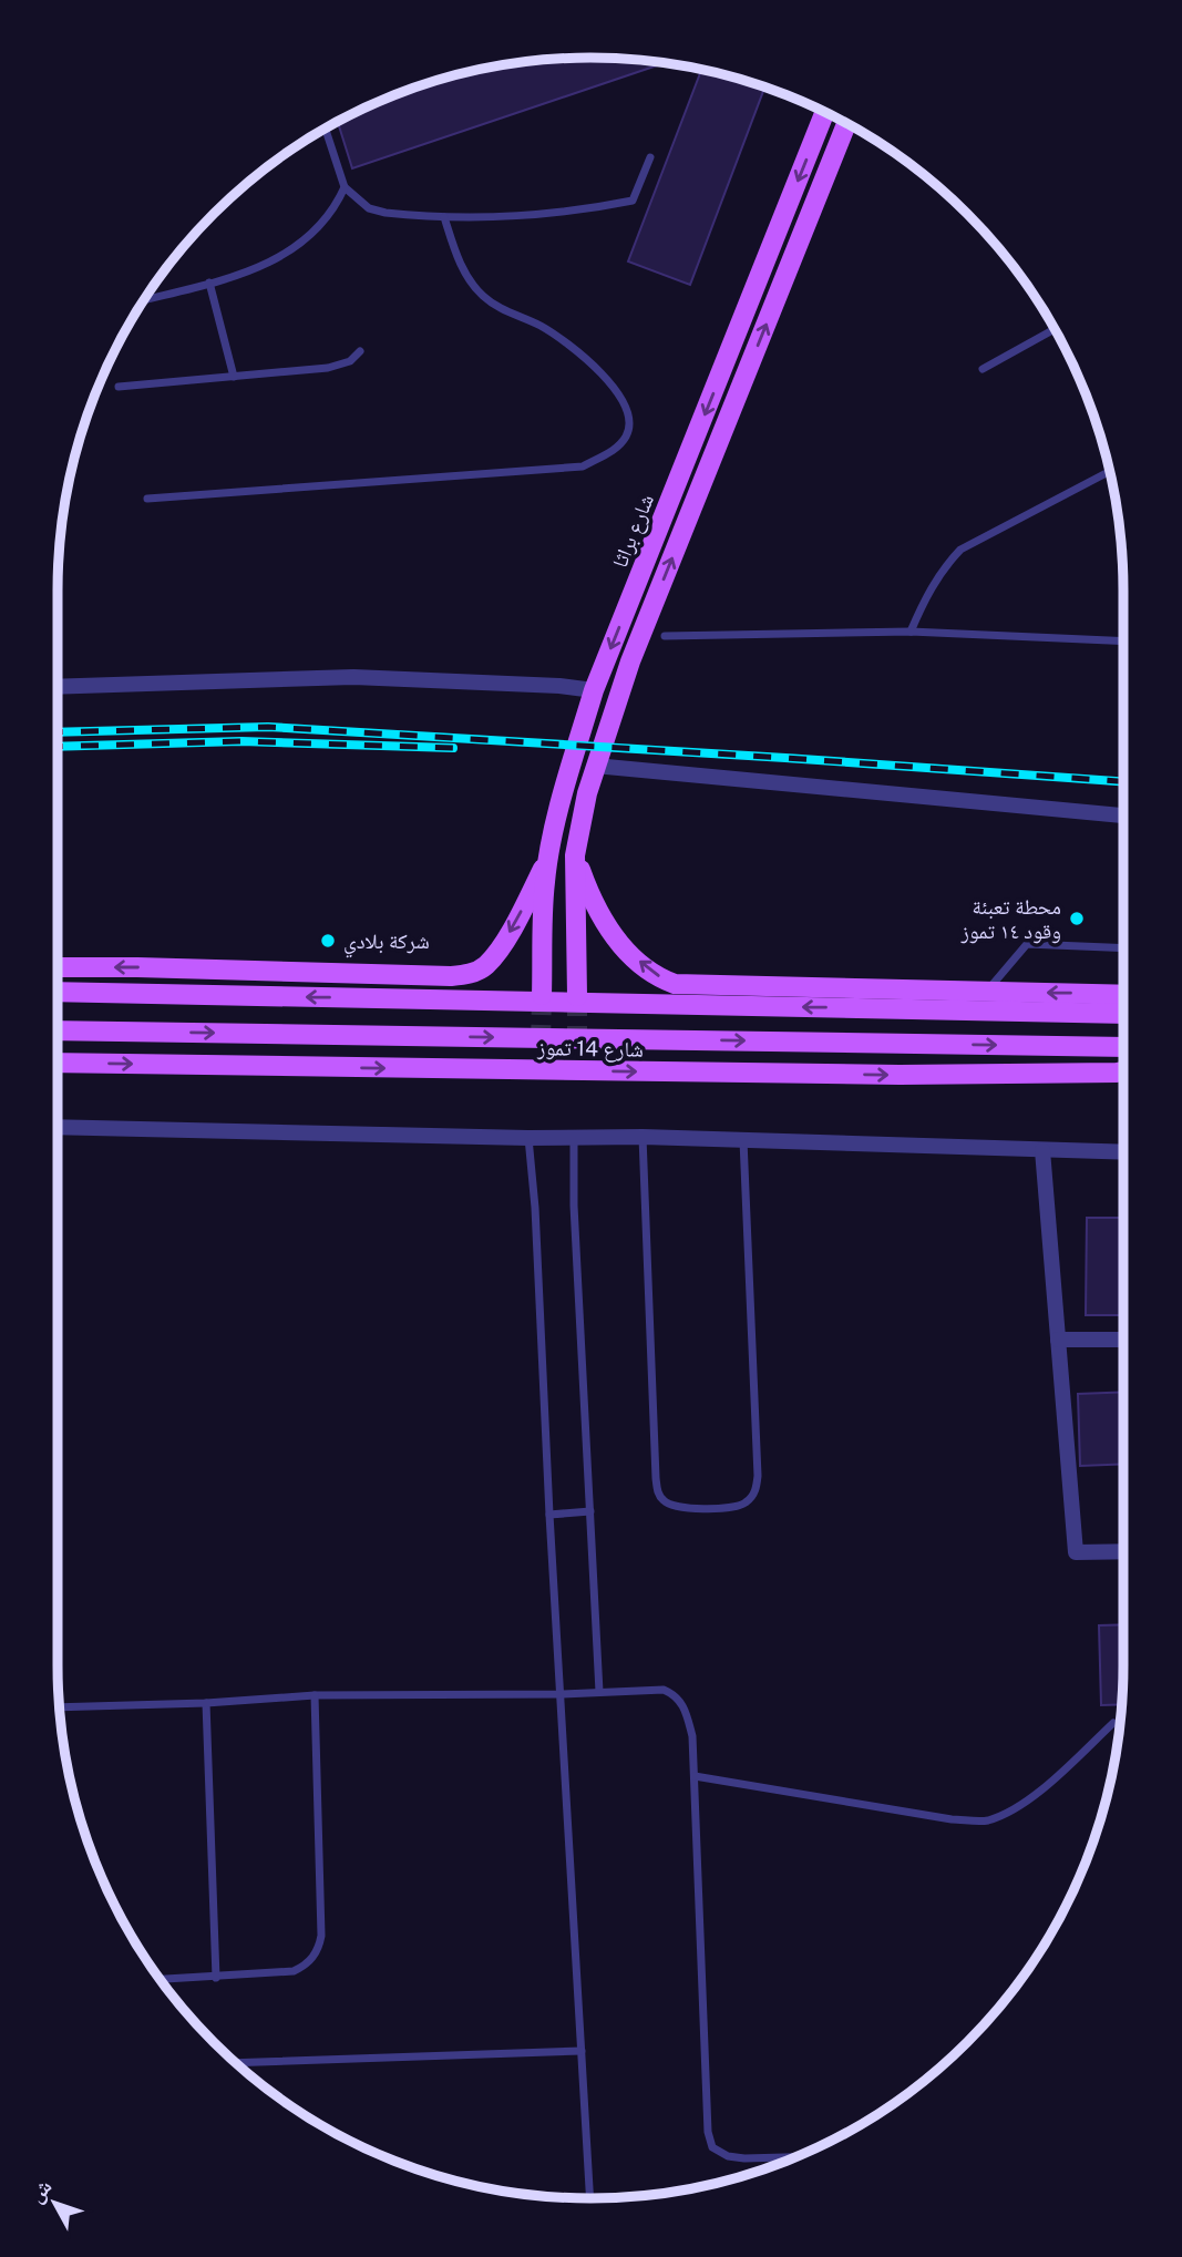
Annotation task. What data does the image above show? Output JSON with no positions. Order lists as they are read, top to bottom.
{
  "streets": {
    "main road": ["شارع براثا", "شارع 14 تموز"]
  },
  "places": ["محطة تعبئة وقود ١٤ تموز", "شركة بلادي"],
  "north": "top left"
}
